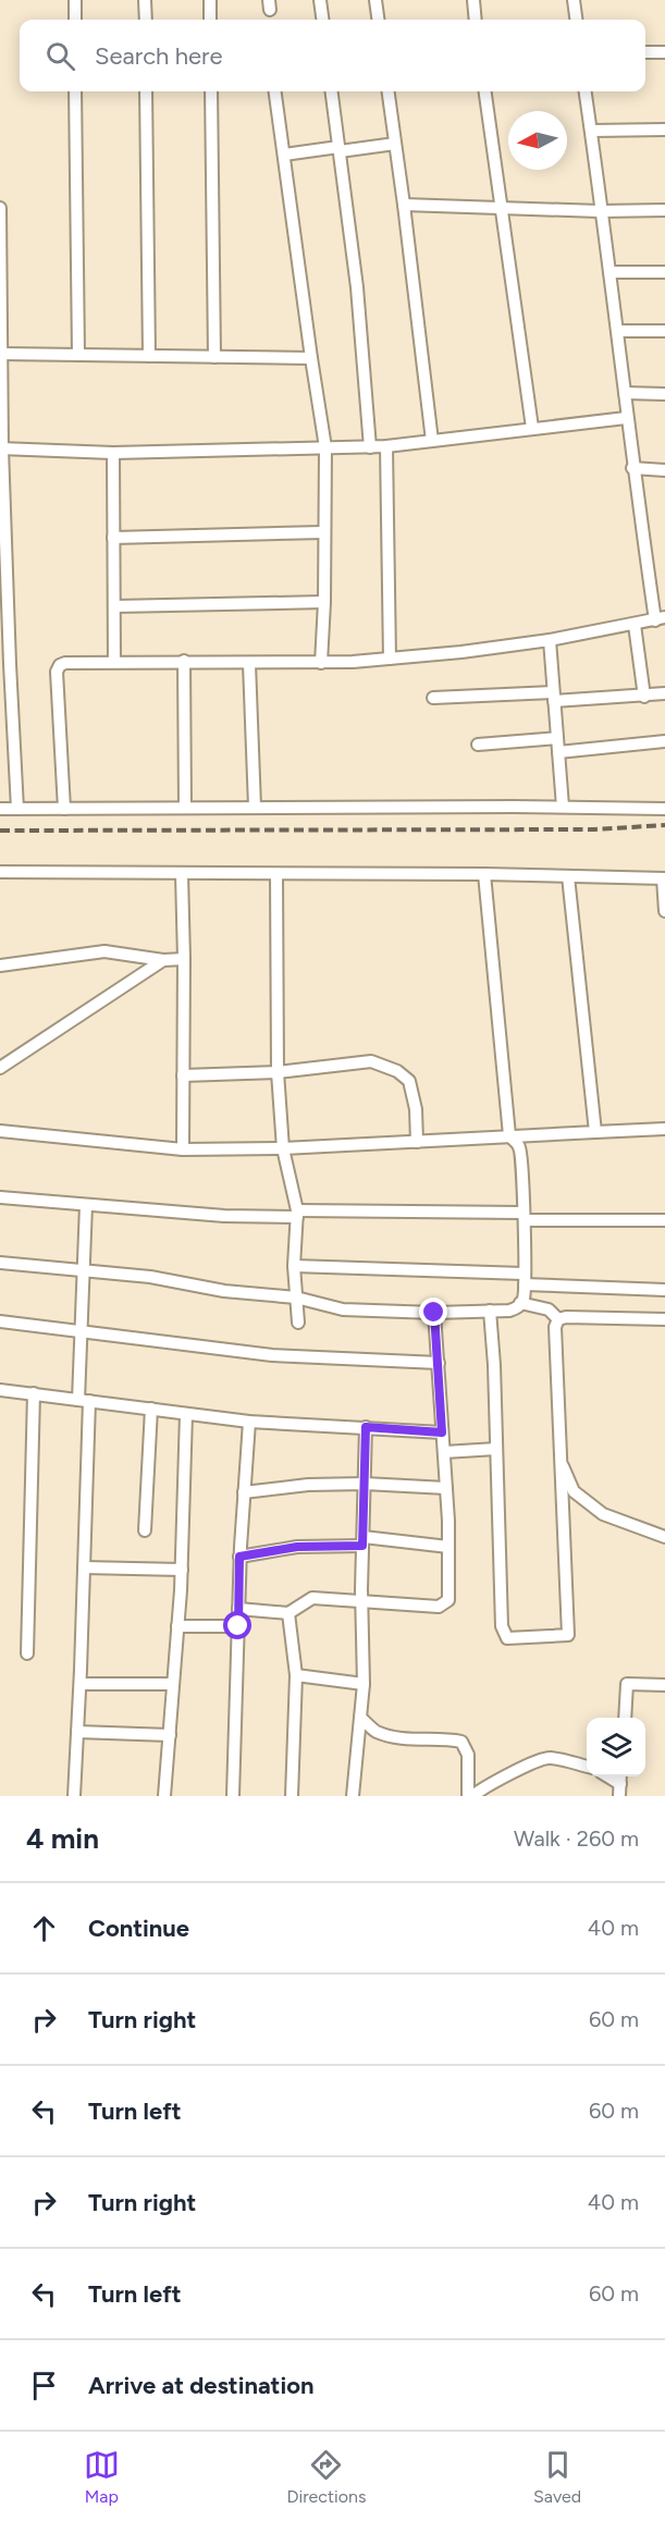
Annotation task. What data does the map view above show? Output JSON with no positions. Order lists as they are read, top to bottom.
{
  "north": "left",
  "page": {
    "search": "Search here",
    "heading": ["4 min", "Walk · 260 m"],
    "list": [
      ["Continue", "40 m"],
      ["Turn right", "60 m"],
      ["Turn left", "60 m"],
      ["Turn right", "40 m"],
      ["Turn left", "60 m"],
      "Arrive at destination"
    ],
    "nav": ["Map", "Directions", "Saved"]
  }
}
